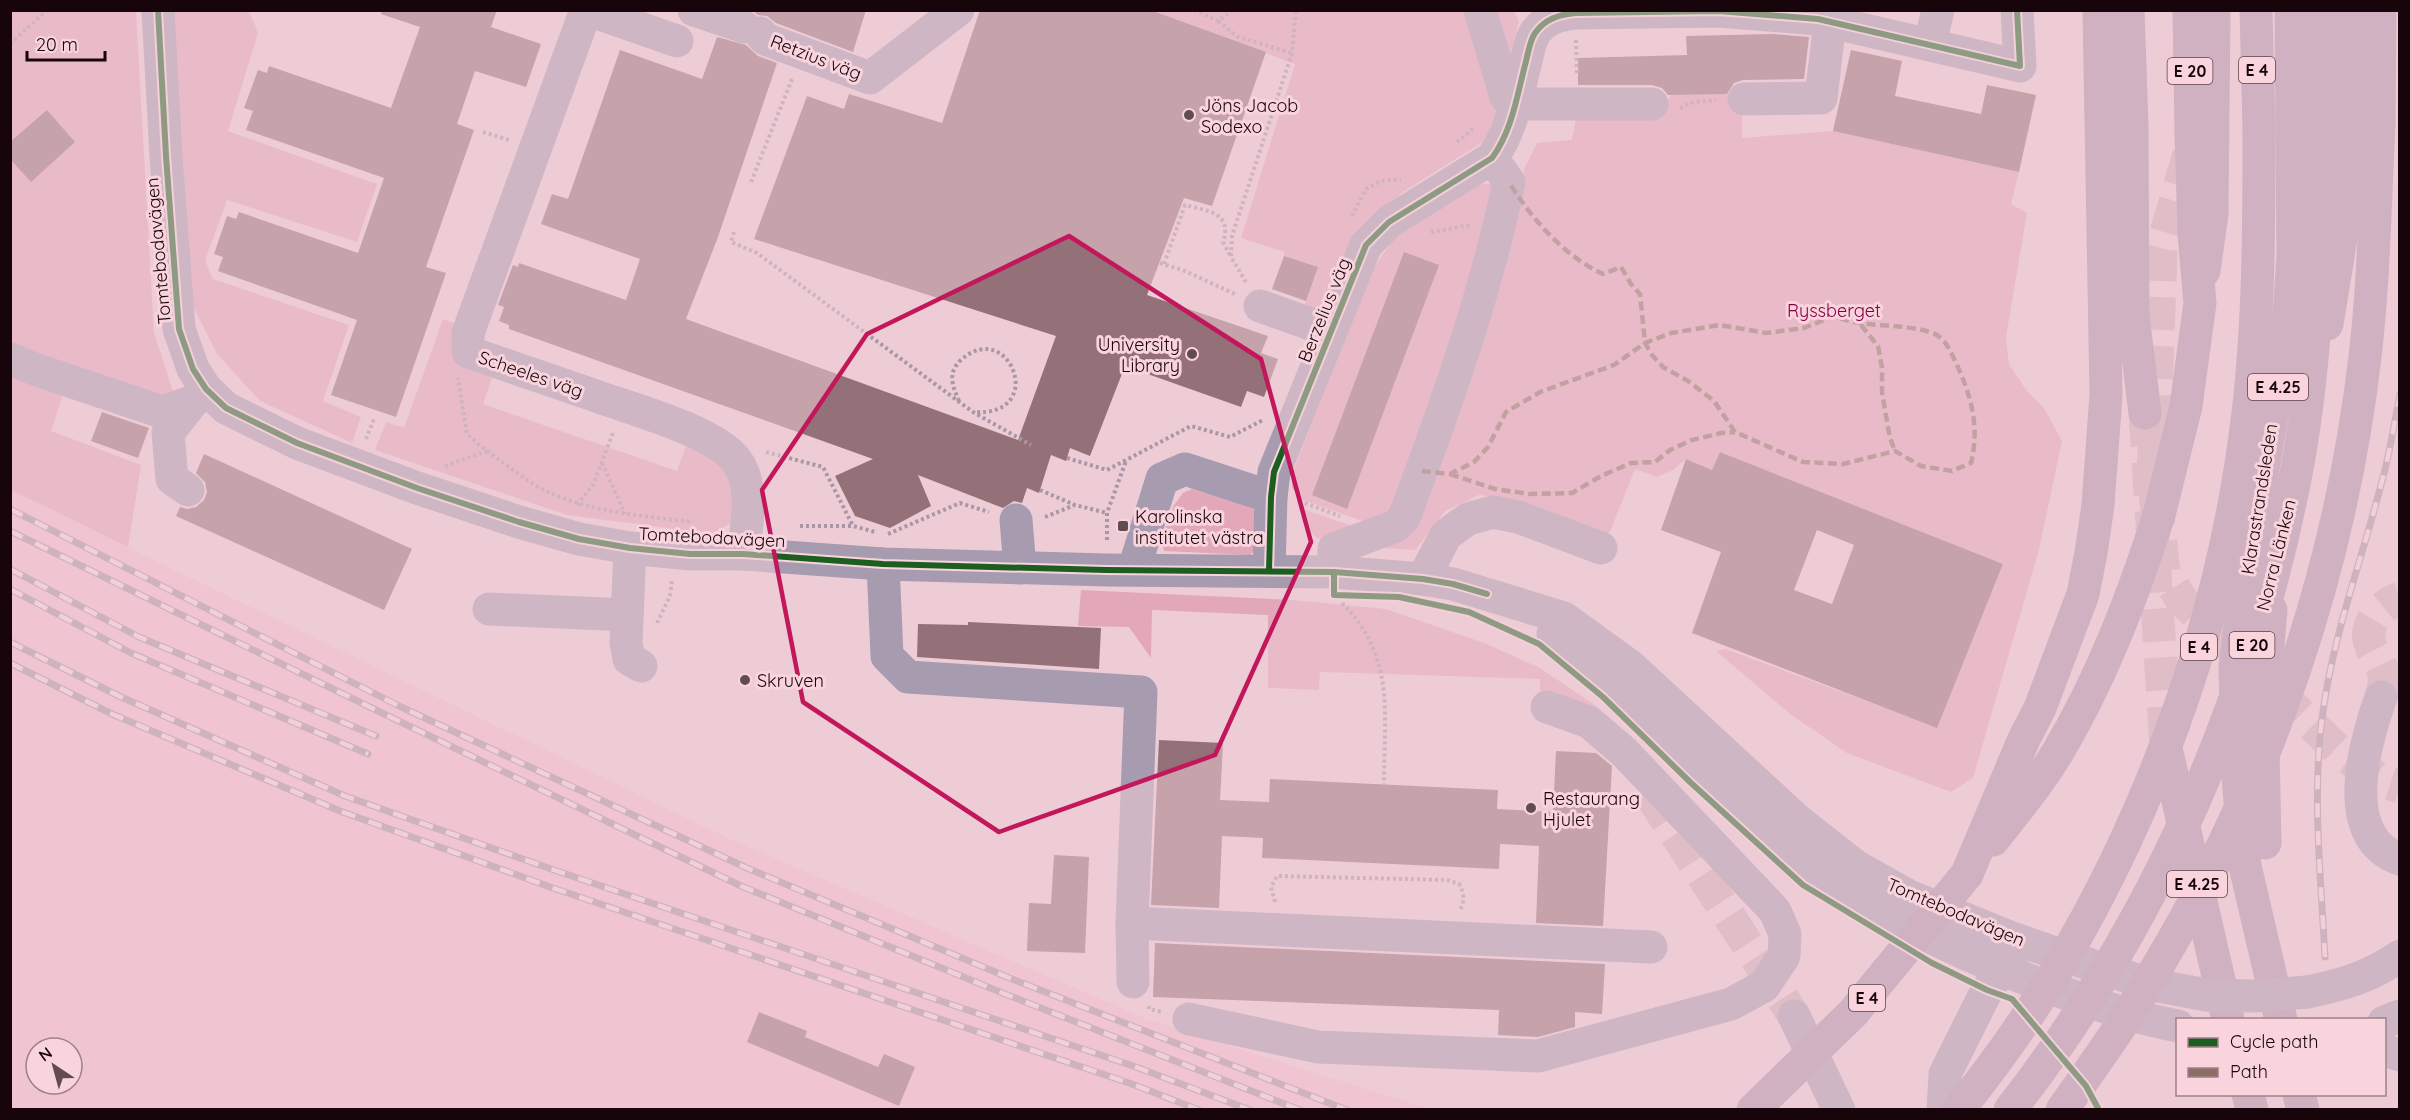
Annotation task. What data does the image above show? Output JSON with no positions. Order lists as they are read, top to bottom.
{
  "streets": {
    "highway": [
      "E 4",
      "E 20",
      "E 4.25",
      "Klarastrandsleden",
      "Norra Länken"
    ],
    "street": [
      "Retzius väg",
      "Tomtebodavägen",
      "Berzelius väg",
      "Scheeles väg"
    ]
  },
  "crossings": [
    ["E 4", "E 20"],
    ["Tomtebodavägen", "Berzelius väg"],
    ["Tomtebodavägen", "Scheeles väg"]
  ],
  "parks": ["Ryssberget"],
  "places": {
    "other": [
      "Jöns Jacob Sodexo",
      "University Library",
      "Skruven",
      "Restaurang Hjulet"
    ],
    "transit": ["Karolinska institutet västra"]
  },
  "legend": ["Cycle path", "Path"],
  "scale_bar": "20 m",
  "north": "top left"
}
